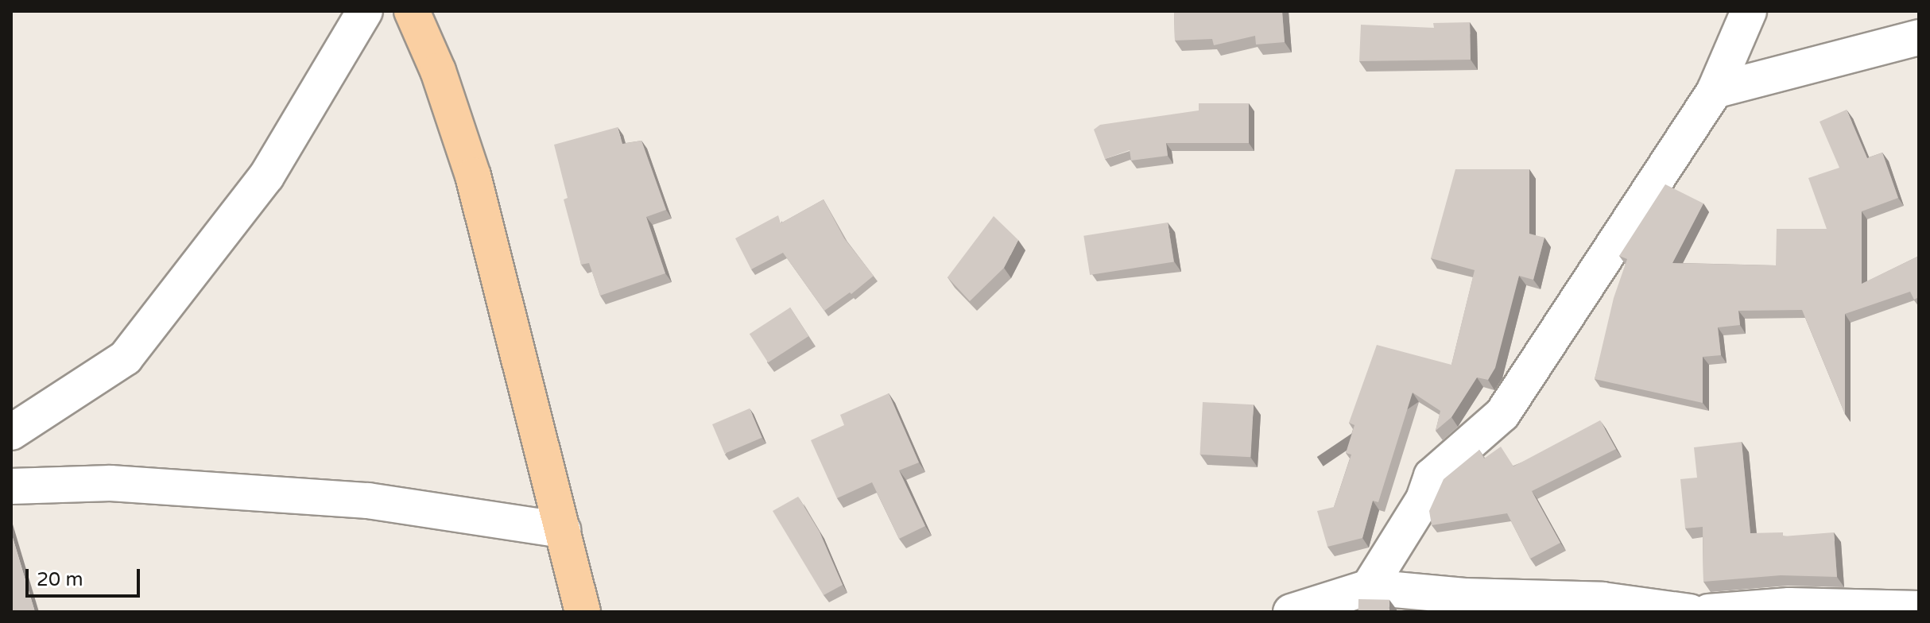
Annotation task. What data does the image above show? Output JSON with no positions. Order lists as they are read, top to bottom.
{
  "scale_bar": "20 m"
}
